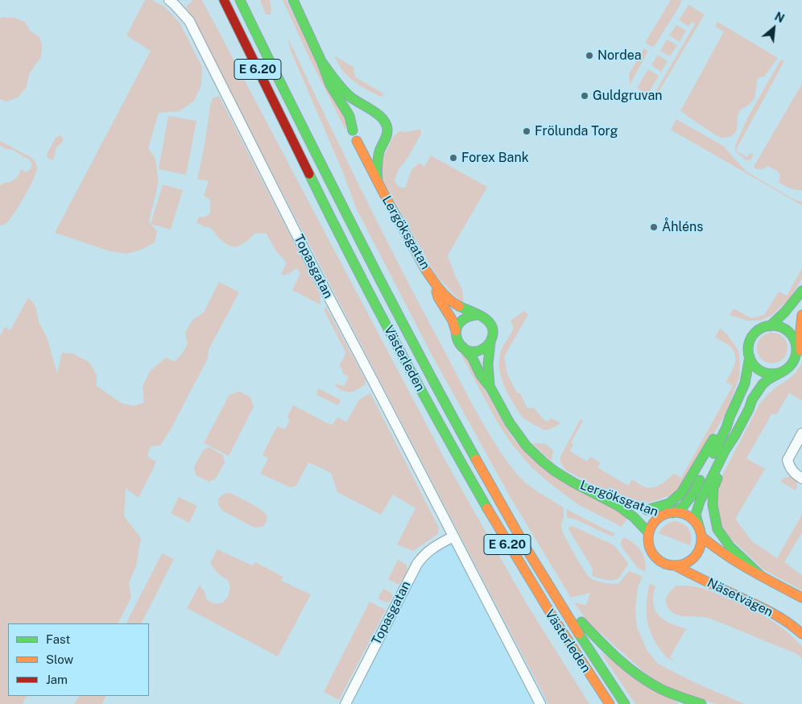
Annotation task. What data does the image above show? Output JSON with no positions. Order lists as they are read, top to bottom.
{
  "streets": {
    "main road": [
      "E 6.20",
      "Lergöksgatan",
      "Västerleden",
      "Näsetvägen"
    ],
    "street": ["Topasgatan"]
  },
  "crossings": [
    ["Lergöksgatan", "Näsetvägen"]
  ],
  "places": [
    "Nordea",
    "Guldgruvan",
    "Frölunda Torg",
    "Forex Bank",
    "Åhléns"
  ],
  "legend": ["Fast", "Slow", "Jam"],
  "north": "top right"
}
